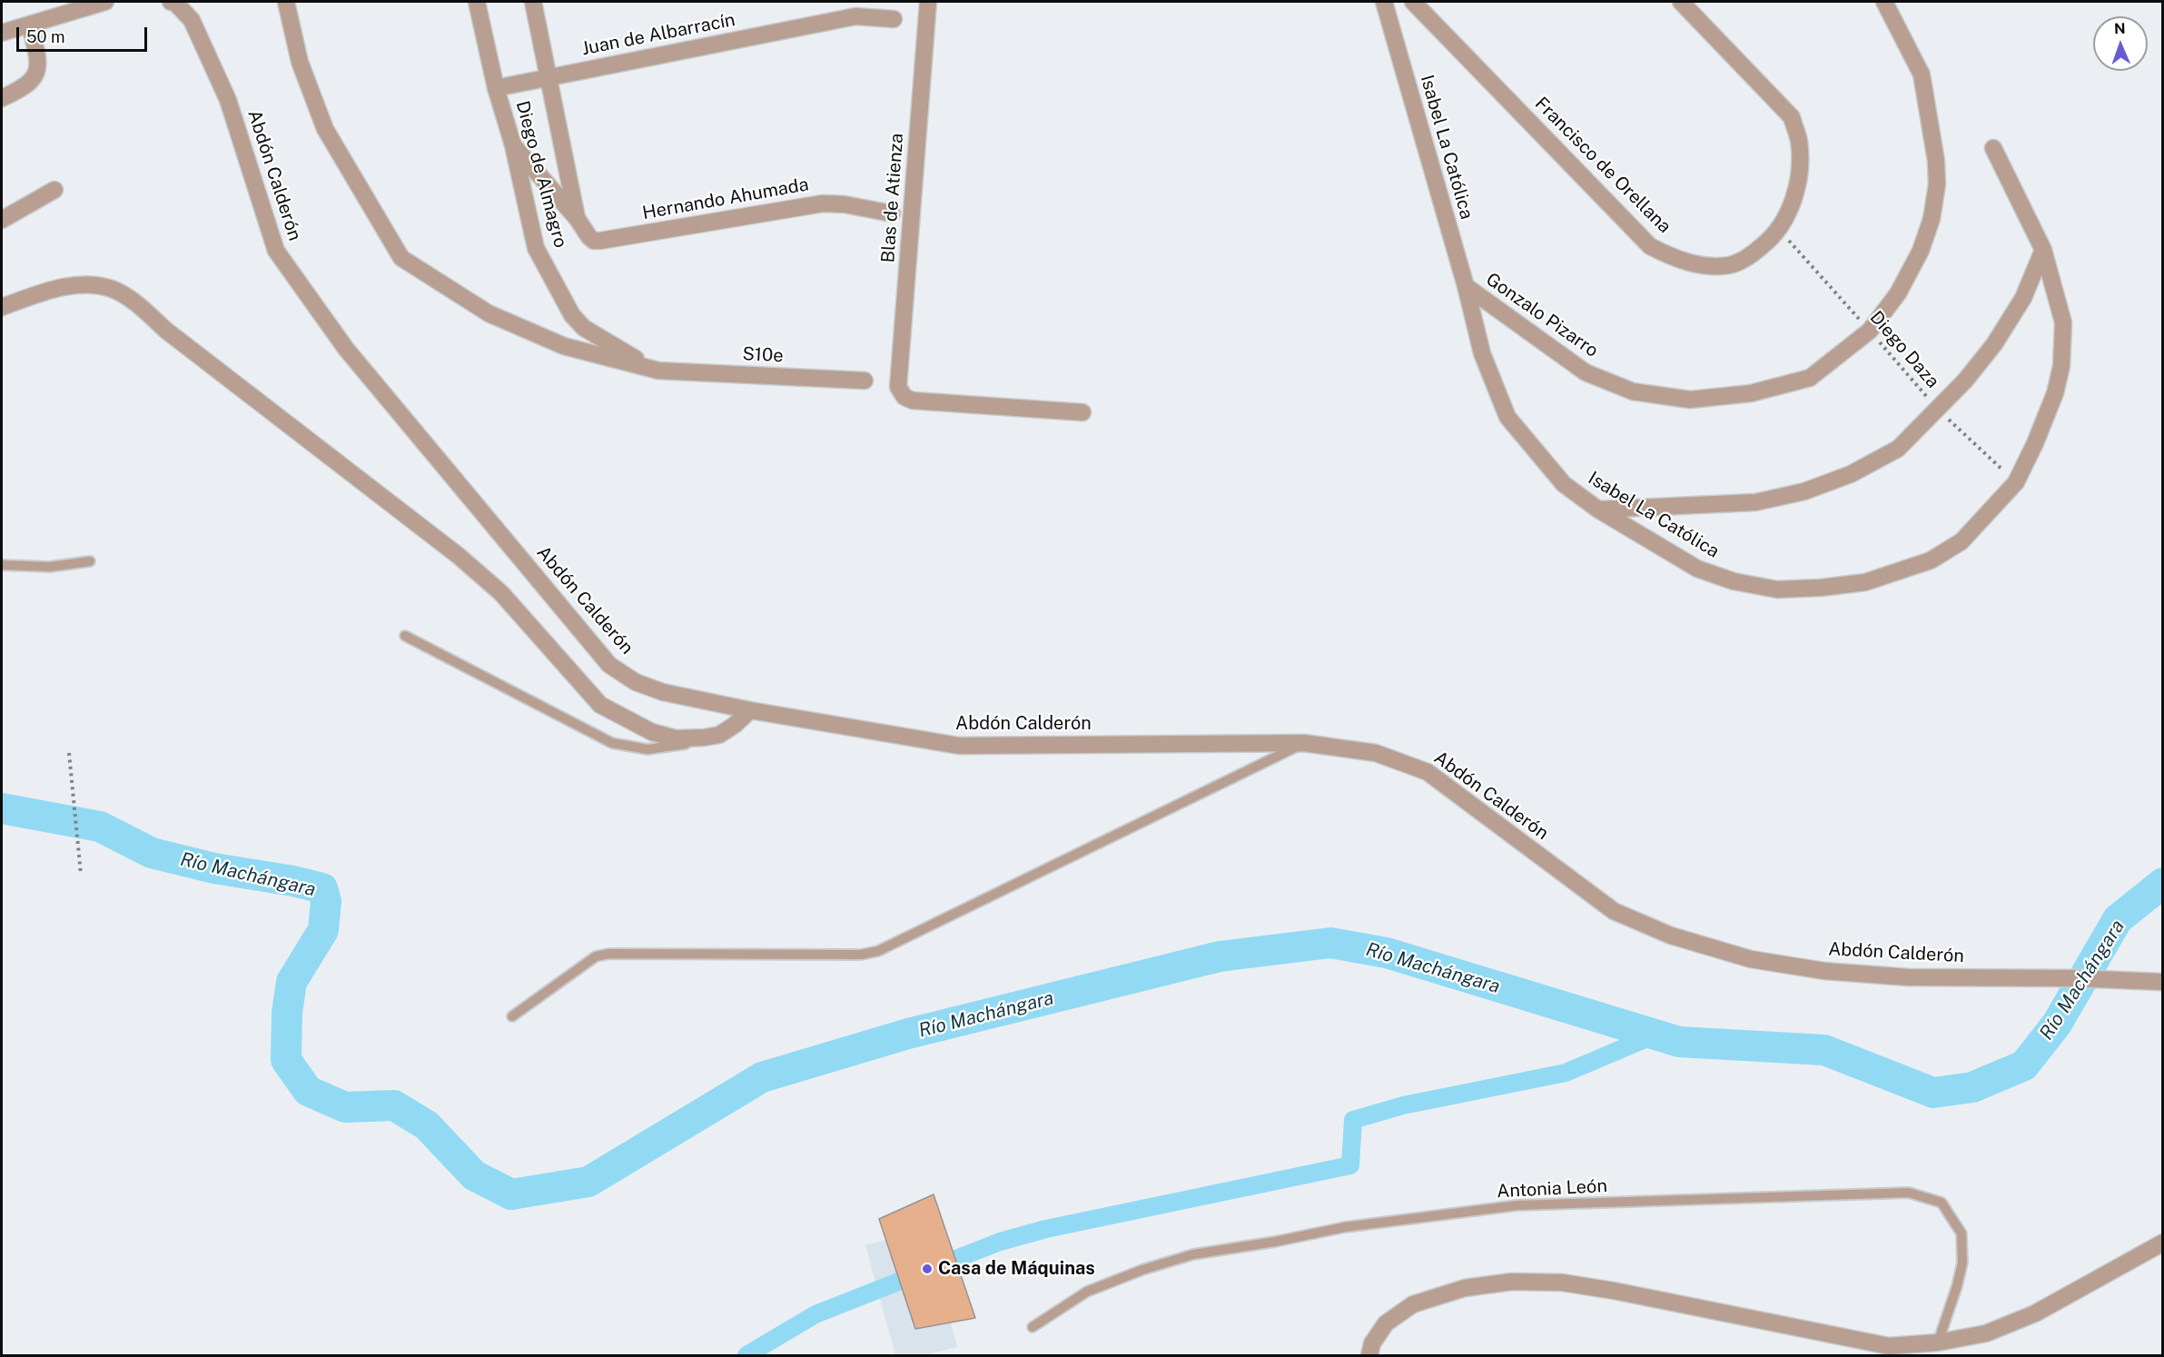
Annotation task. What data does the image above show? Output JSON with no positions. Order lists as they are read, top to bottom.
{
  "streets": {
    "street": [
      "Juan de Albarracín",
      "Isabel La Católica",
      "Francisco de Orellana",
      "Diego de Almagro",
      "Abdón Calderón",
      "Blas de Atienza",
      "Hernando Ahumada",
      "Gonzalo Pizarro",
      "S10e"
    ],
    "lane": ["Antonia León"],
    "path": ["Diego Daza"]
  },
  "crossings": [
    ["Juan de Albarracín", "Diego de Almagro"],
    ["Isabel La Católica", "Gonzalo Pizarro"],
    ["Isabel La Católica", "Diego Daza"],
    ["Francisco de Orellana", "Diego Daza"],
    ["Diego de Almagro", "Hernando Ahumada"],
    ["Diego de Almagro", "S10e"],
    ["Gonzalo Pizarro", "Diego Daza"]
  ],
  "water": ["Río Machángara"],
  "places": ["Casa de Máquinas"],
  "scale_bar": "50 m",
  "north": "top"
}
